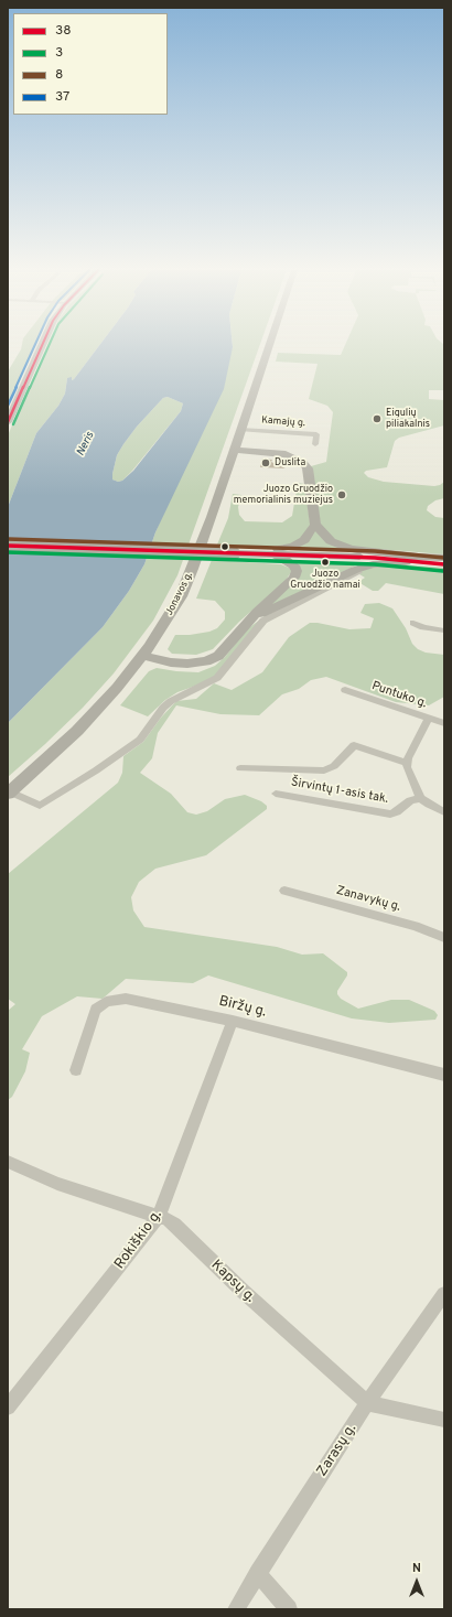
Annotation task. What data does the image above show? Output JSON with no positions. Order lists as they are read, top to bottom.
{
  "streets": {
    "main road": ["Jonavos g."],
    "street": [
      "Kamajų g.",
      "Puntuko g.",
      "Širvintų 1-asis tak.",
      "Zanavykų g.",
      "Biržų g.",
      "Rokiškio g.",
      "Kapsų g.",
      "Zarasų g."
    ]
  },
  "crossings": [
    ["Kamajų g.", "Jonavos g."],
    ["Biržų g.", "Rokiškio g."],
    ["Rokiškio g.", "Kapsų g."],
    ["Kapsų g.", "Zarasų g."]
  ],
  "water": ["Neris"],
  "places": [
    "Eigulių piliakalnis",
    "Duslita",
    "Juozo Gruodžio memorialinis muziejus",
    "Juozo Gruodžio namai"
  ],
  "lines": [
    "transit line 38",
    "transit line 3",
    "transit line 37",
    "transit line 8"
  ],
  "legend": [
    "38",
    "3",
    "8",
    "37"
  ],
  "north": "top"
}
